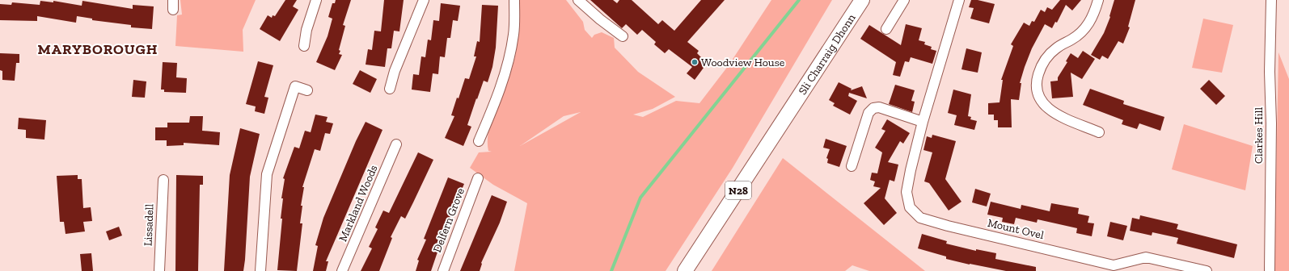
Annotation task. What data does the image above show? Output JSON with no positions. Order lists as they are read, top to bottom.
{
  "streets": {
    "highway": ["Sli Charraig Dhonn", "N28"],
    "street": [
      "Clarkes Hill",
      "Markland Woods",
      "Delfern Grove",
      "Lissadell",
      "Mount Ovel"
    ]
  },
  "districts": ["MARYBOROUGH"],
  "places": ["Woodview House"]
}
